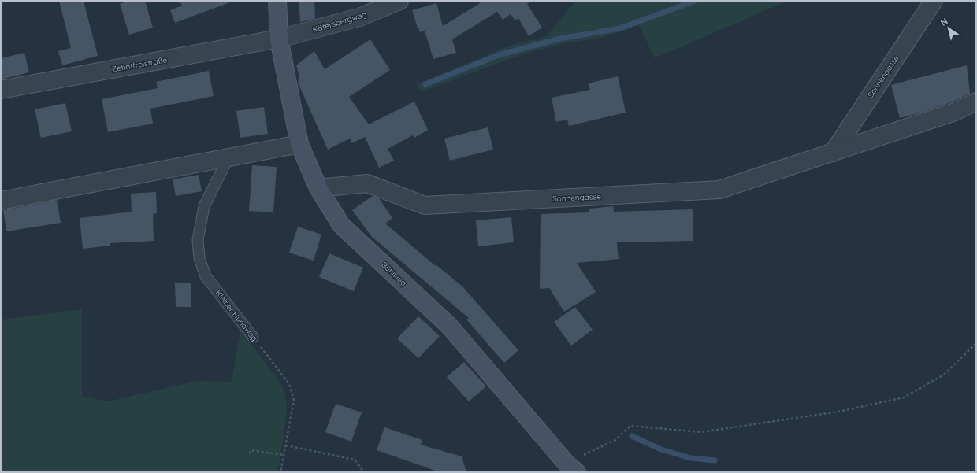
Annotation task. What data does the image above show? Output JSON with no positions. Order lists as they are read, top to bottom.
{
  "streets": {
    "street": [
      "Käfersbergweg",
      "Zehntfreistraße",
      "Sonnengasse",
      "Bühlweg"
    ],
    "lane": ["Kleiner Hundweg"]
  },
  "crossings": [
    ["Käfersbergweg", "Zehntfreistraße"],
    ["Käfersbergweg", "Bühlweg"],
    ["Zehntfreistraße", "Bühlweg"],
    ["Sonnengasse", "Bühlweg"]
  ],
  "north": "top left"
}
